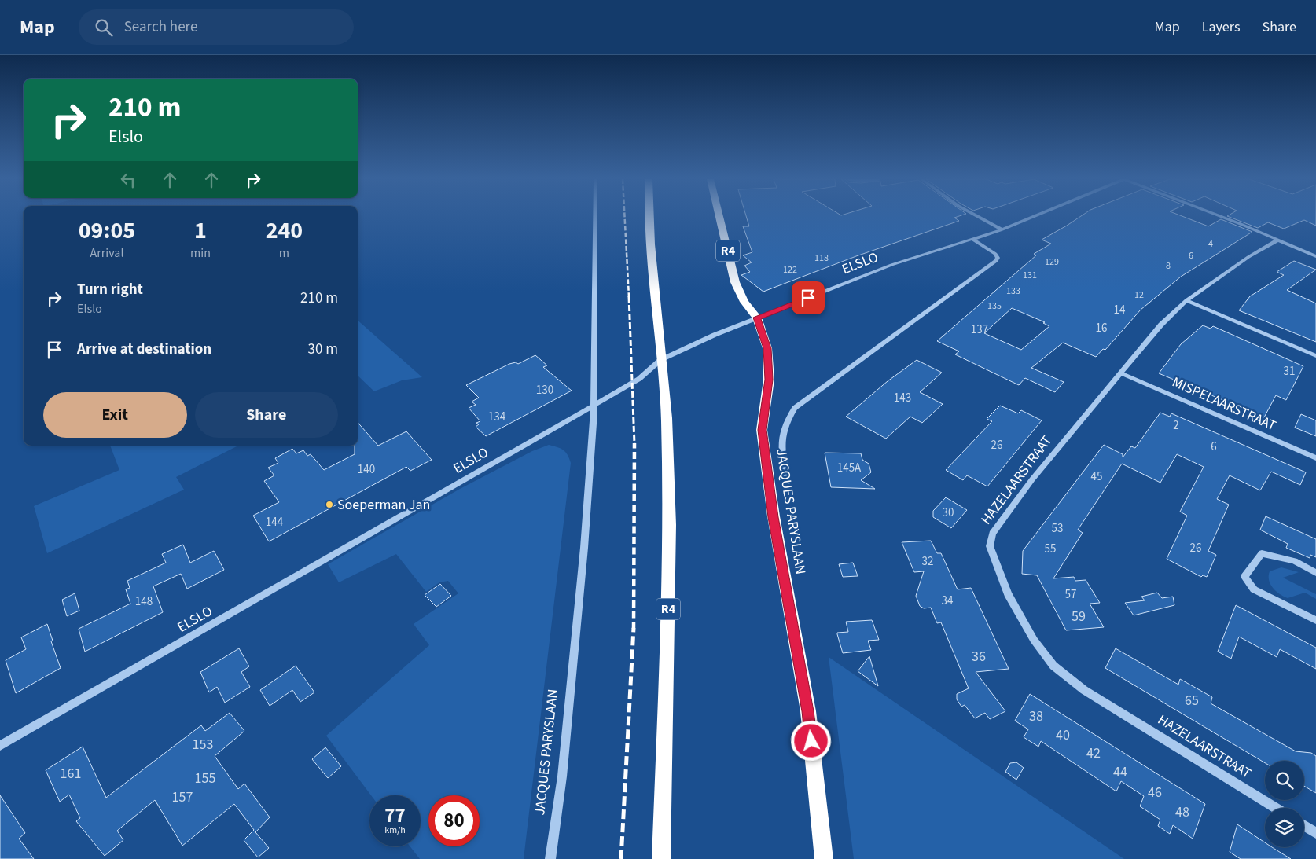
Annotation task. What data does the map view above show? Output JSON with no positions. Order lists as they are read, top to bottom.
{
  "streets": {
    "highway": ["R4", "JACQUES PARYSLAAN"],
    "street": ["ELSLO", "MISPELAARSTRAAT", "HAZELAARSTRAAT"]
  },
  "crossings": [
    ["R4", "ELSLO"],
    ["ELSLO", "JACQUES PARYSLAAN"],
    ["MISPELAARSTRAAT", "HAZELAARSTRAAT"]
  ],
  "places": ["Soeperman Jan"],
  "house_numbers": [
    "4",
    "6",
    "118",
    "129",
    "8",
    "122",
    "131",
    "133",
    "12",
    "135",
    "14",
    "16",
    "137",
    "31",
    "130",
    "143",
    "134",
    "2",
    "26",
    "6",
    "145A",
    "140",
    "45",
    "30",
    "144",
    "53",
    "26",
    "55",
    "32",
    "57",
    "34",
    "148",
    "59",
    "36",
    "65",
    "38",
    "40",
    "153",
    "42",
    "44",
    "161",
    "155",
    "46",
    "157",
    "48"
  ],
  "page": {
    "header": "Map",
    "search": "Search here",
    "nav": ["Map", "Layers", "Share"],
    "turn": ["210 m", "Elslo"],
    "eta": [
      "09:05",
      "Arrival",
      "1",
      "min",
      "240",
      "m"
    ],
    "list": [
      {
        "name": "Turn right",
        "note": "Elslo",
        "value": "210 m"
      },
      {
        "name": "Arrive at destination",
        "value": "30 m"
      }
    ],
    "buttons": ["Exit", "Share"],
    "speed": "77 km/h",
    "limit": "80"
  }
}
